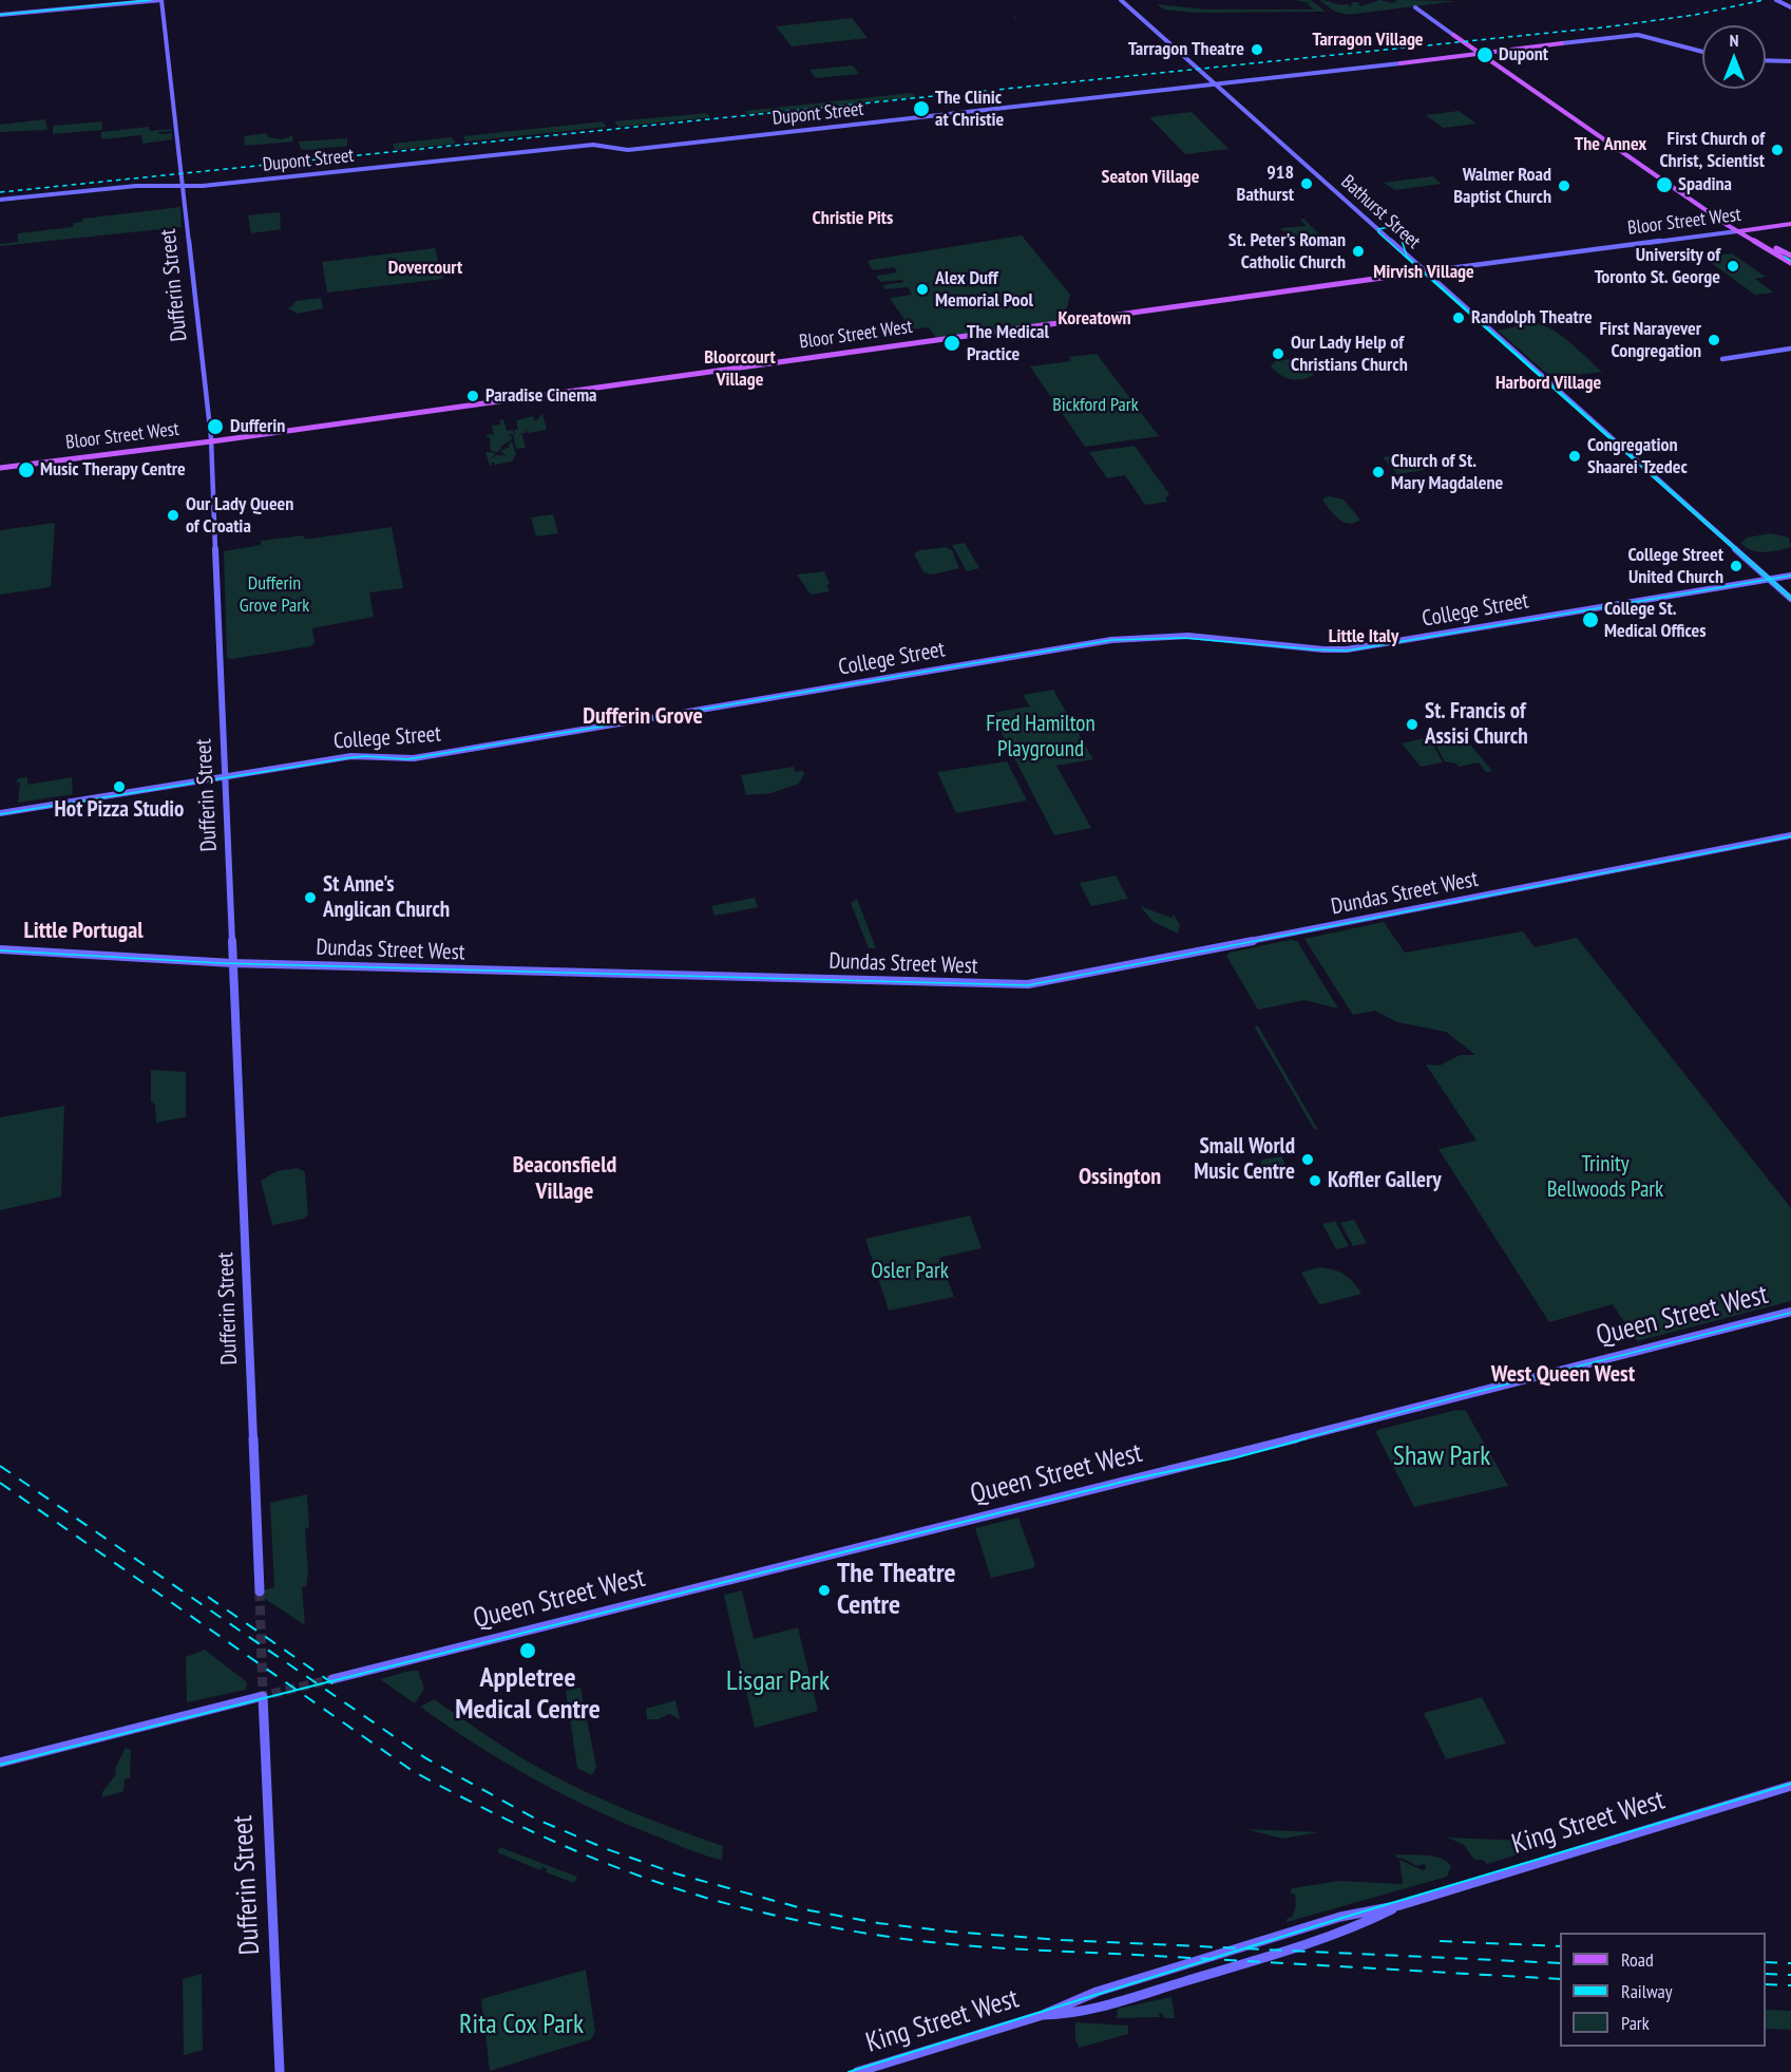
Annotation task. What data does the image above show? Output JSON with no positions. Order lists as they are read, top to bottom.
{
  "streets": {
    "main road": [
      "Dupont Street",
      "Bathurst Street",
      "Bloor Street West",
      "Dufferin Street",
      "College Street",
      "Dundas Street West",
      "Queen Street West",
      "King Street West"
    ]
  },
  "crossings": [
    ["Dupont Street", "Bathurst Street"],
    ["Dupont Street", "Dufferin Street"],
    ["Bathurst Street", "Bloor Street West"],
    ["Bathurst Street", "College Street"],
    ["Bloor Street West", "Dufferin Street"],
    ["Dufferin Street", "College Street"],
    ["Dufferin Street", "Dundas Street West"]
  ],
  "districts": [
    "Tarragon Village",
    "The Annex",
    "Seaton Village",
    "Christie Pits",
    "Dovercourt",
    "Mirvish Village",
    "Koreatown",
    "Bloorcourt Village",
    "Harbord Village",
    "Little Italy",
    "Dufferin Grove",
    "Little Portugal",
    "Beaconsfield Village",
    "Ossington",
    "West Queen West"
  ],
  "parks": [
    "Bickford Park",
    "Dufferin Grove Park",
    "Fred Hamilton Playground",
    "Trinity Bellwoods Park",
    "Osler Park",
    "Shaw Park",
    "Lisgar Park",
    "Rita Cox Park"
  ],
  "places": [
    "Tarragon Theatre",
    "Dupont",
    "The Clinic at Christie",
    "First Church of Christ, Scientist",
    "918 Bathurst",
    "Spadina",
    "Walmer Road Baptist Church",
    "St. Peter's Roman Catholic Church",
    "University of Toronto St. George",
    "Alex Duff Memorial Pool",
    "Randolph Theatre",
    "First Narayever Congregation",
    "The Medical Practice",
    "Our Lady Help of Christians Church",
    "Paradise Cinema",
    "Dufferin",
    "Congregation Shaarei Tzedec",
    "Music Therapy Centre",
    "Church of St. Mary Magdalene",
    "Our Lady Queen of Croatia",
    "College Street United Church",
    "College St. Medical Offices",
    "St. Francis of Assisi Church",
    "Hot Pizza Studio",
    "St Anne's Anglican Church",
    "Small World Music Centre",
    "Koffler Gallery",
    "The Theatre Centre",
    "Appletree Medical Centre"
  ],
  "legend": ["Road", "Railway", "Park"],
  "north": "top"
}
